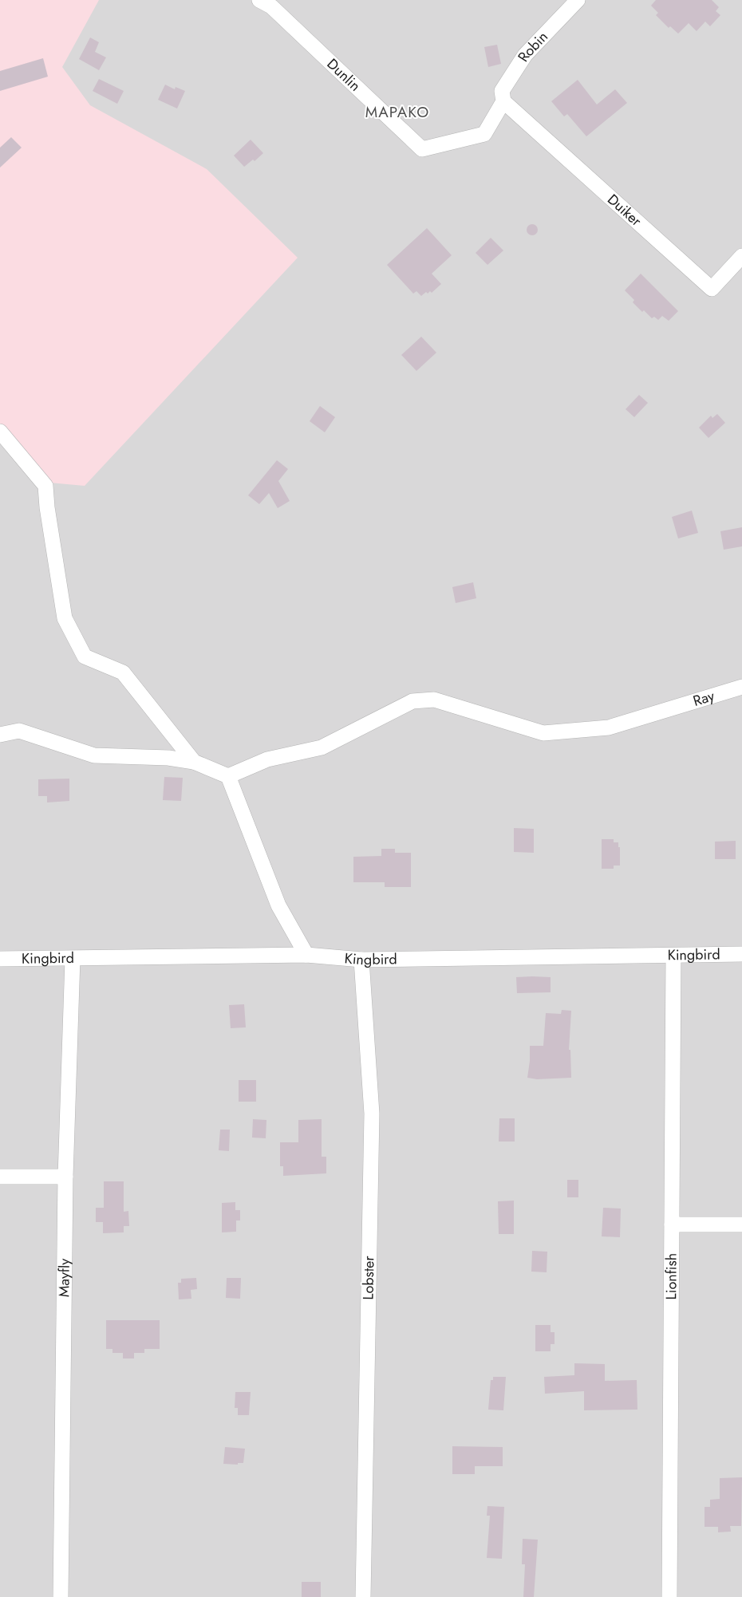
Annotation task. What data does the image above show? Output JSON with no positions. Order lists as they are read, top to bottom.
{
  "streets": {
    "street": [
      "Robin",
      "Dunlin",
      "Duiker",
      "Ray",
      "Kingbird",
      "Lionfish",
      "Mayfly",
      "Lobster"
    ]
  },
  "crossings": [
    ["Robin", "Dunlin"],
    ["Robin", "Duiker"],
    ["Dunlin", "Duiker"],
    ["Kingbird", "Lionfish"],
    ["Kingbird", "Mayfly"],
    ["Kingbird", "Lobster"]
  ],
  "districts": ["MAPAKO"]
}
